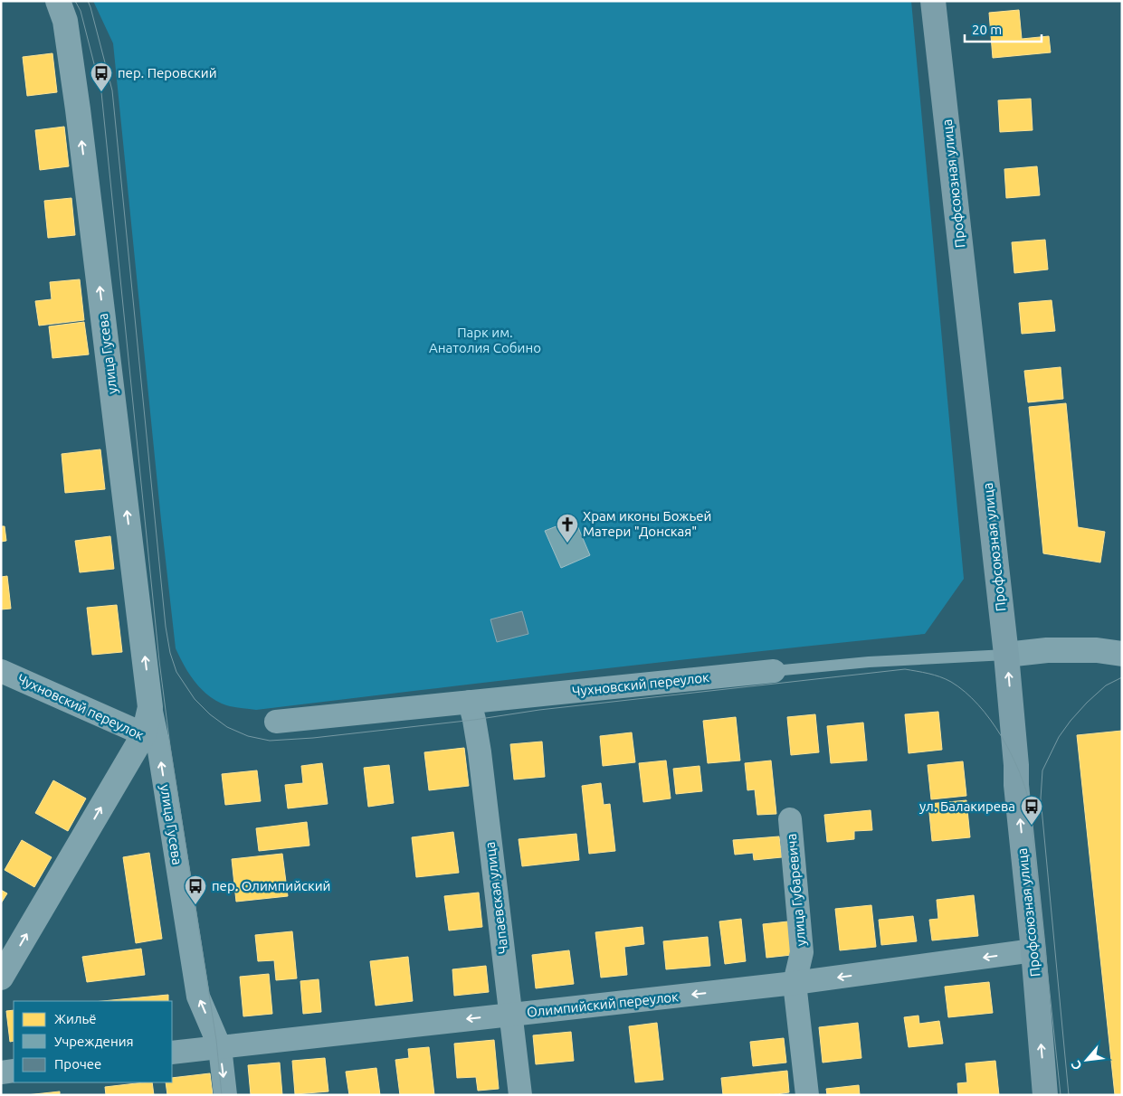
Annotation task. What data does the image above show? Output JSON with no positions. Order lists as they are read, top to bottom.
{
  "streets": {
    "main road": ["Профсоюзная улица"],
    "street": [
      "улица Гусева",
      "Чухновский переулок",
      "улица Губаревича",
      "Чапаевская улица",
      "Олимпийский переулок"
    ]
  },
  "crossings": [
    ["Профсоюзная улица", "Чухновский переулок"],
    ["Профсоюзная улица", "Олимпийский переулок"],
    ["улица Гусева", "Чухновский переулок"],
    ["улица Гусева", "Олимпийский переулок"],
    ["Чухновский переулок", "Чапаевская улица"],
    ["улица Губаревича", "Олимпийский переулок"],
    ["Чапаевская улица", "Олимпийский переулок"]
  ],
  "one_way": ["Профсоюзная улица", "улица Гусева", "Олимпийский переулок"],
  "parks": ["Парк им. Анатолия Собино"],
  "places": {
    "bus stop": ["пер. Перовский", "ул. Балакирева", "пер. Олимпийский"],
    "church": ["Храм иконы Божьей Матери \"Донская\""]
  },
  "legend": ["Жильё", "Учреждения", "Прочее"],
  "scale_bar": "20 m",
  "north": "bottom left"
}
